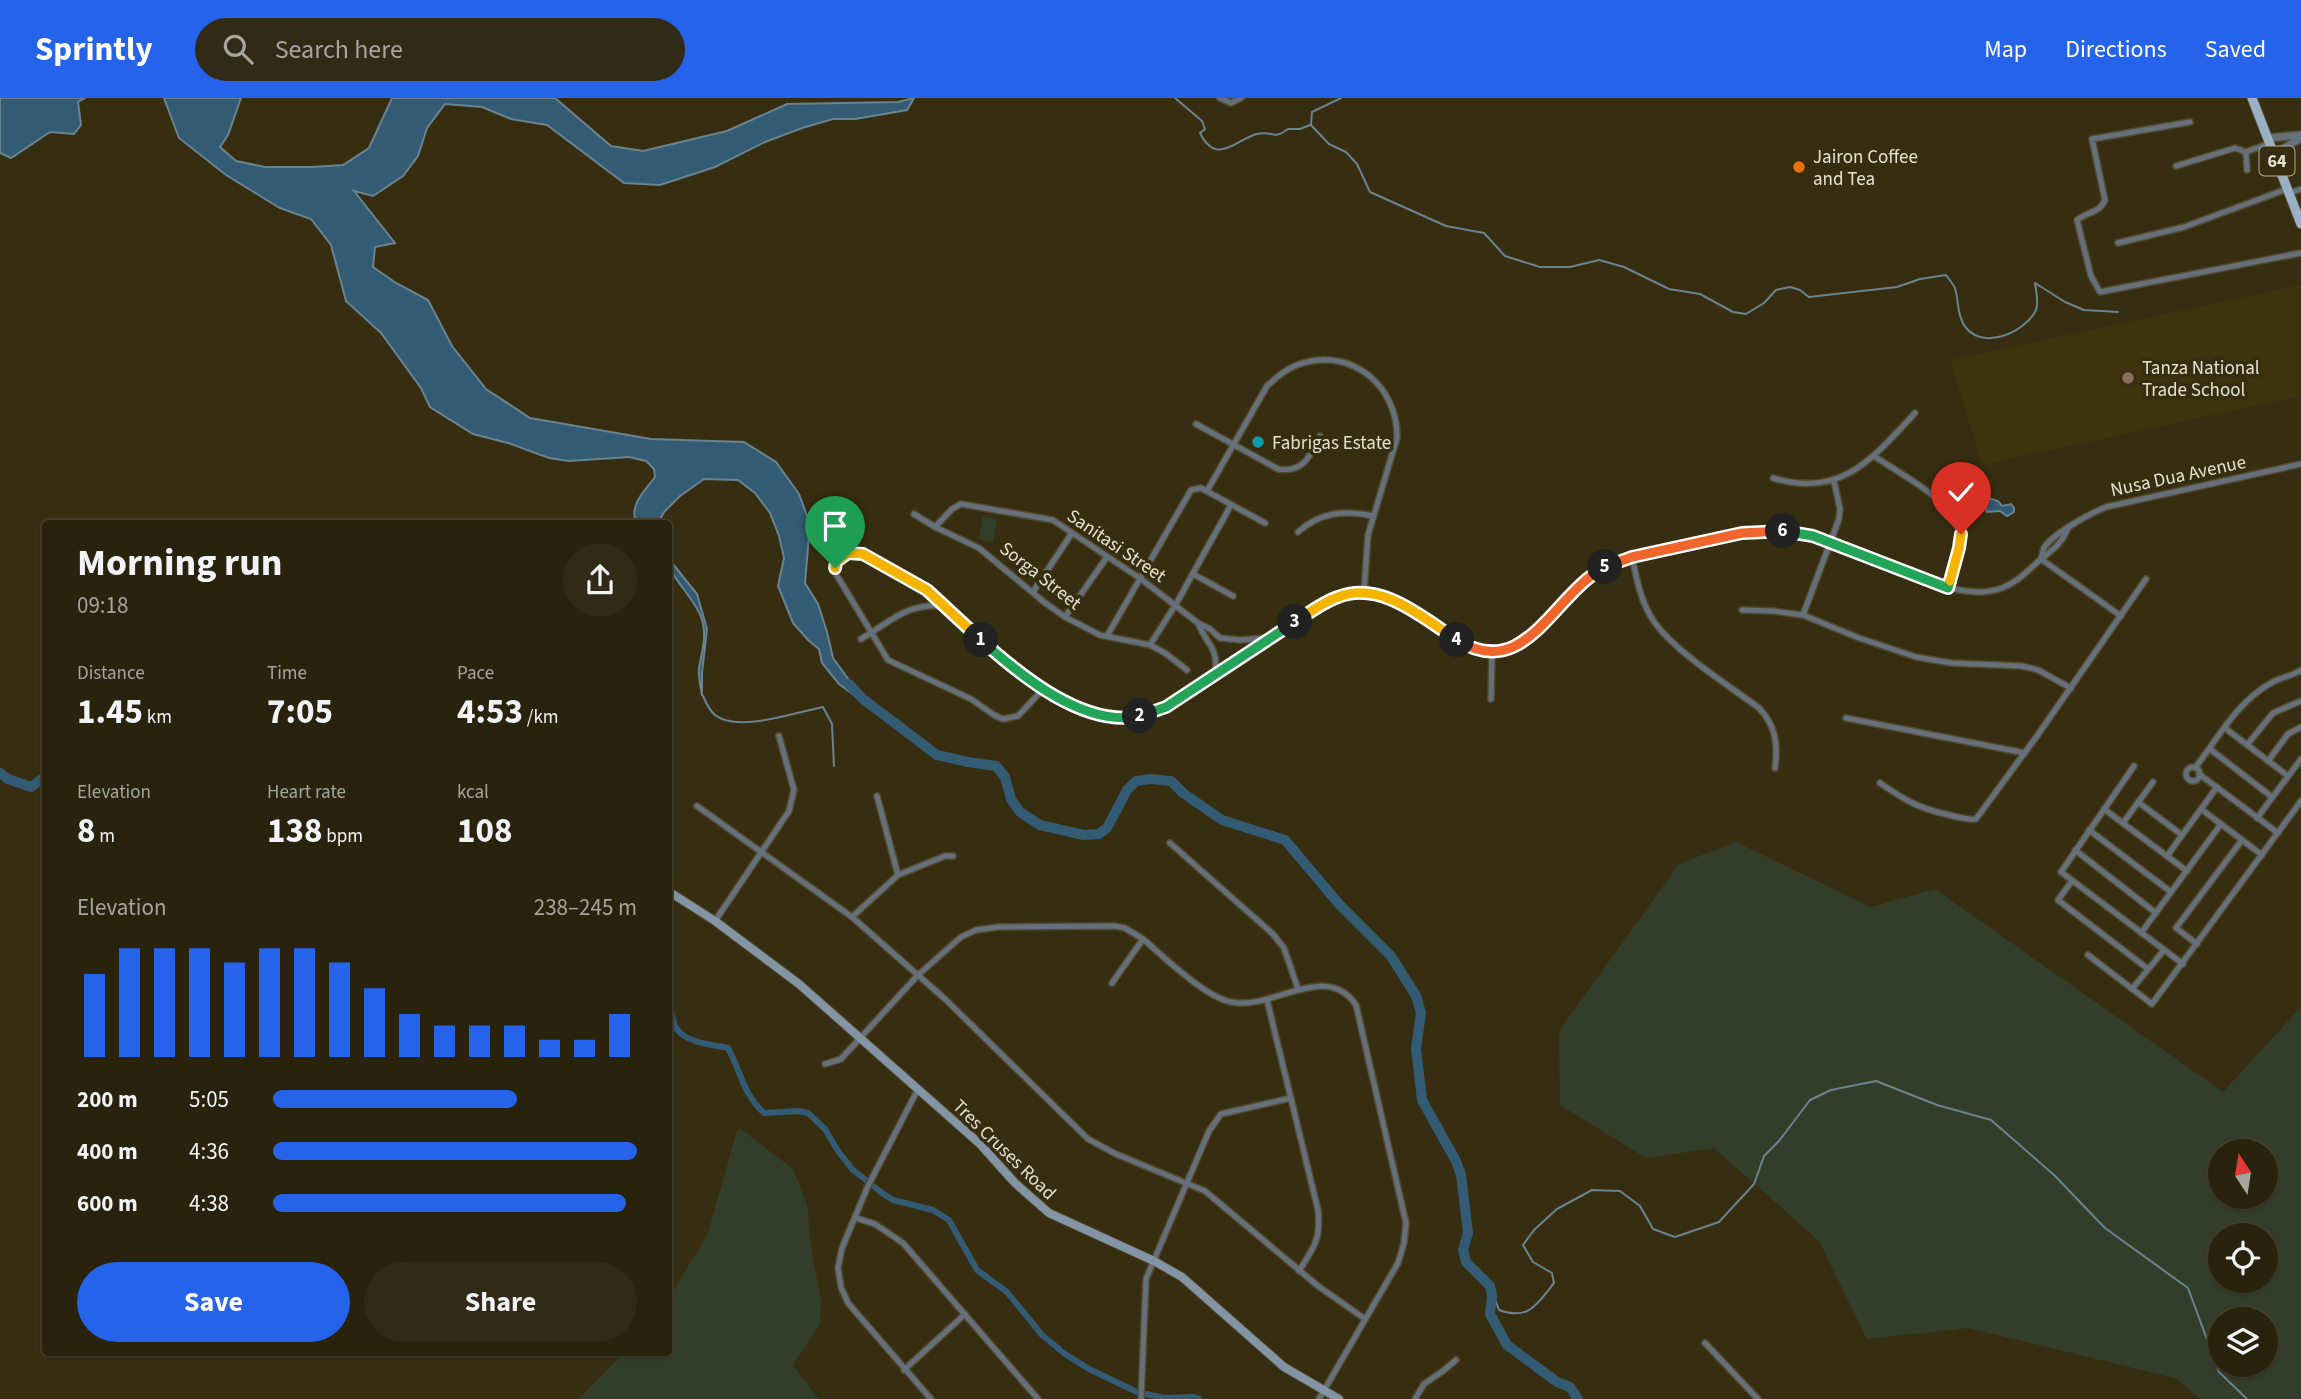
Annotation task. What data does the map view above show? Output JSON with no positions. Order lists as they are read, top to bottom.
{
  "streets": {
    "main road": ["64", "Tres Cruses Road"],
    "street": ["Nusa Dua Avenue", "Sanitasi Street", "Sorga Street"]
  },
  "crossings": [
    ["Sanitasi Street", "Sorga Street"]
  ],
  "places": ["Jairon Coffee and Tea", "Tanza National Trade School", "Fabrigas Estate"],
  "north": "top",
  "page": {
    "header": "Sprintly",
    "search": "Search here",
    "nav": ["Map", "Directions", "Saved"],
    "pins": [
      "6",
      "5",
      "3",
      "1",
      "4",
      "2"
    ],
    "heading": ["Morning run", "09:18"],
    "stats": [
      ["Distance", "1.45 km"],
      ["Time", "7:05"],
      ["Pace", "4:53 /km"],
      ["Elevation", "8 m"],
      ["Heart rate", "138 bpm"],
      ["kcal", "108"]
    ],
    "chart": ["Elevation", "238–245 m"],
    "list": [
      {
        "name": "200 m",
        "note": "5:05"
      },
      {
        "name": "400 m",
        "note": "4:36"
      },
      {
        "name": "600 m",
        "note": "4:38"
      }
    ],
    "buttons": ["Save", "Share"]
  }
}
